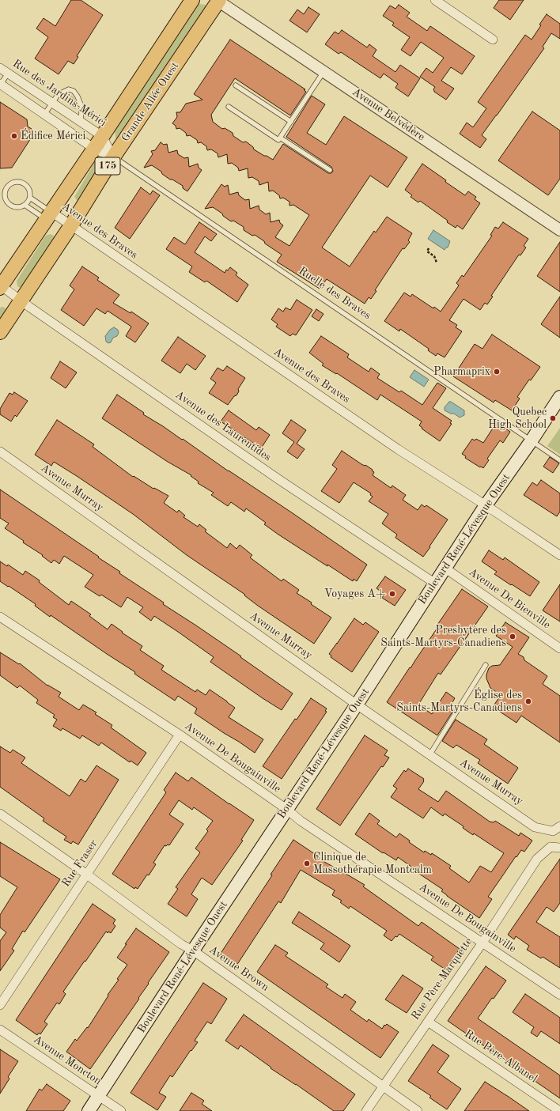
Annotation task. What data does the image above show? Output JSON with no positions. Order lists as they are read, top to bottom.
{
  "streets": {
    "main road": ["Grande Allée Ouest", "175", "Boulevard René-Lévesque Ouest"],
    "street": [
      "Rue des Jardins-Mérici",
      "Avenue Belvédère",
      "Avenue des Braves",
      "Ruelle des Braves",
      "Avenue des Laurentides",
      "Avenue Murray",
      "Avenue De Bienville",
      "Avenue De Bougainville",
      "Rue Fraser",
      "Avenue Brown",
      "Rue Père-Marquette",
      "Rue Père-Albanel",
      "Avenue Moncton"
    ]
  },
  "crossings": [
    ["Rue des Jardins-Mérici", "Grande Allée Ouest"],
    ["Rue des Jardins-Mérici", "Ruelle des Braves"],
    ["Grande Allée Ouest", "Avenue Belvédère"],
    ["Grande Allée Ouest", "Avenue des Braves"],
    ["Grande Allée Ouest", "Ruelle des Braves"],
    ["Grande Allée Ouest", "Avenue des Laurentides"],
    ["Avenue des Braves", "Boulevard René-Lévesque Ouest"],
    ["Ruelle des Braves", "Boulevard René-Lévesque Ouest"],
    ["Avenue des Laurentides", "Boulevard René-Lévesque Ouest"],
    ["Avenue Murray", "Boulevard René-Lévesque Ouest"],
    ["Boulevard René-Lévesque Ouest", "Avenue De Bienville"],
    ["Boulevard René-Lévesque Ouest", "Avenue De Bougainville"],
    ["Boulevard René-Lévesque Ouest", "Avenue Brown"],
    ["Boulevard René-Lévesque Ouest", "Avenue Moncton"],
    ["Avenue De Bougainville", "Rue Fraser"],
    ["Avenue De Bougainville", "Rue Père-Marquette"],
    ["Rue Fraser", "Avenue Brown"],
    ["Avenue Brown", "Rue Père-Marquette"],
    ["Rue Père-Marquette", "Rue Père-Albanel"]
  ],
  "places": [
    "Édifice Mérici",
    "Pharmaprix",
    "Quebec High School",
    "Voyages A+",
    "Presbytère des Saints-Martyrs-Canadiens",
    "Église des Saints-Martyrs-Canadiens",
    "Clinique de Massothérapie Montcalm"
  ]
}
